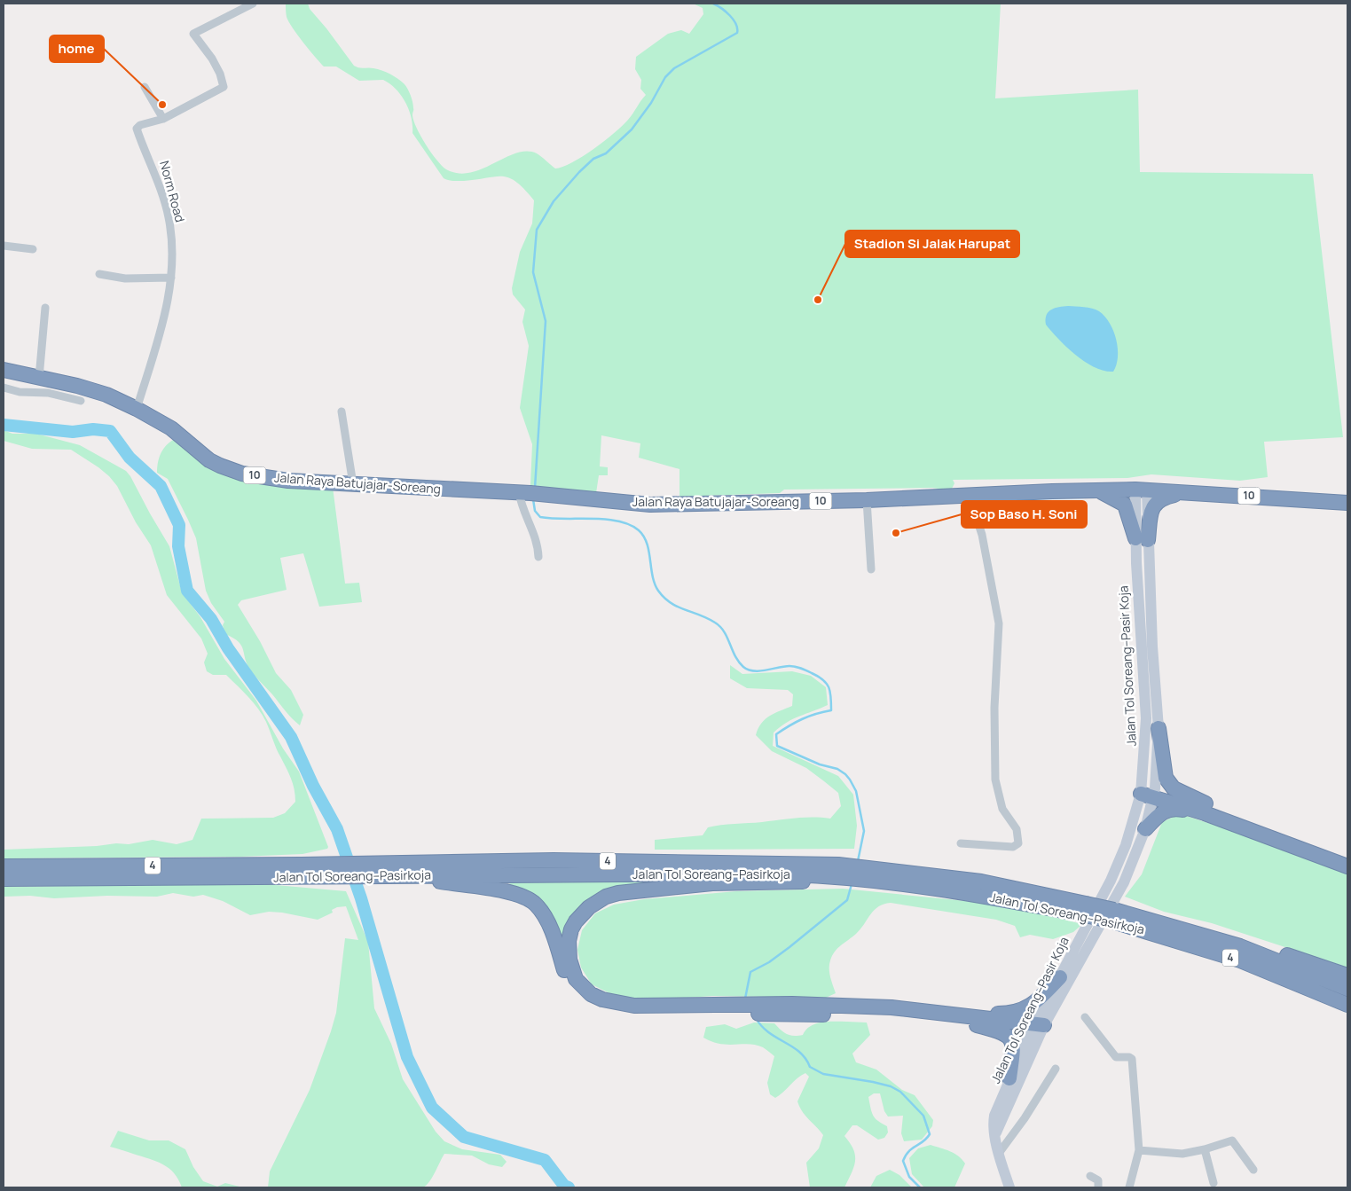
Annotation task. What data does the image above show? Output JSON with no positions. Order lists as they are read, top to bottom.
{
  "streets": {
    "highway": [
      "10",
      "Jalan Raya Batujajar-Soreang",
      "4",
      "Jalan Tol Soreang–Pasirkoja"
    ],
    "street": ["Norm Road", "Jalan Tol Soreang–Pasir Koja"]
  },
  "crossings": [
    ["Norm Road", "Jalan Raya Batujajar-Soreang"],
    ["Jalan Raya Batujajar-Soreang", "Jalan Tol Soreang–Pasir Koja"]
  ],
  "places": ["home", "Stadion Si Jalak Harupat", "Sop Baso H. Soni"]
}
